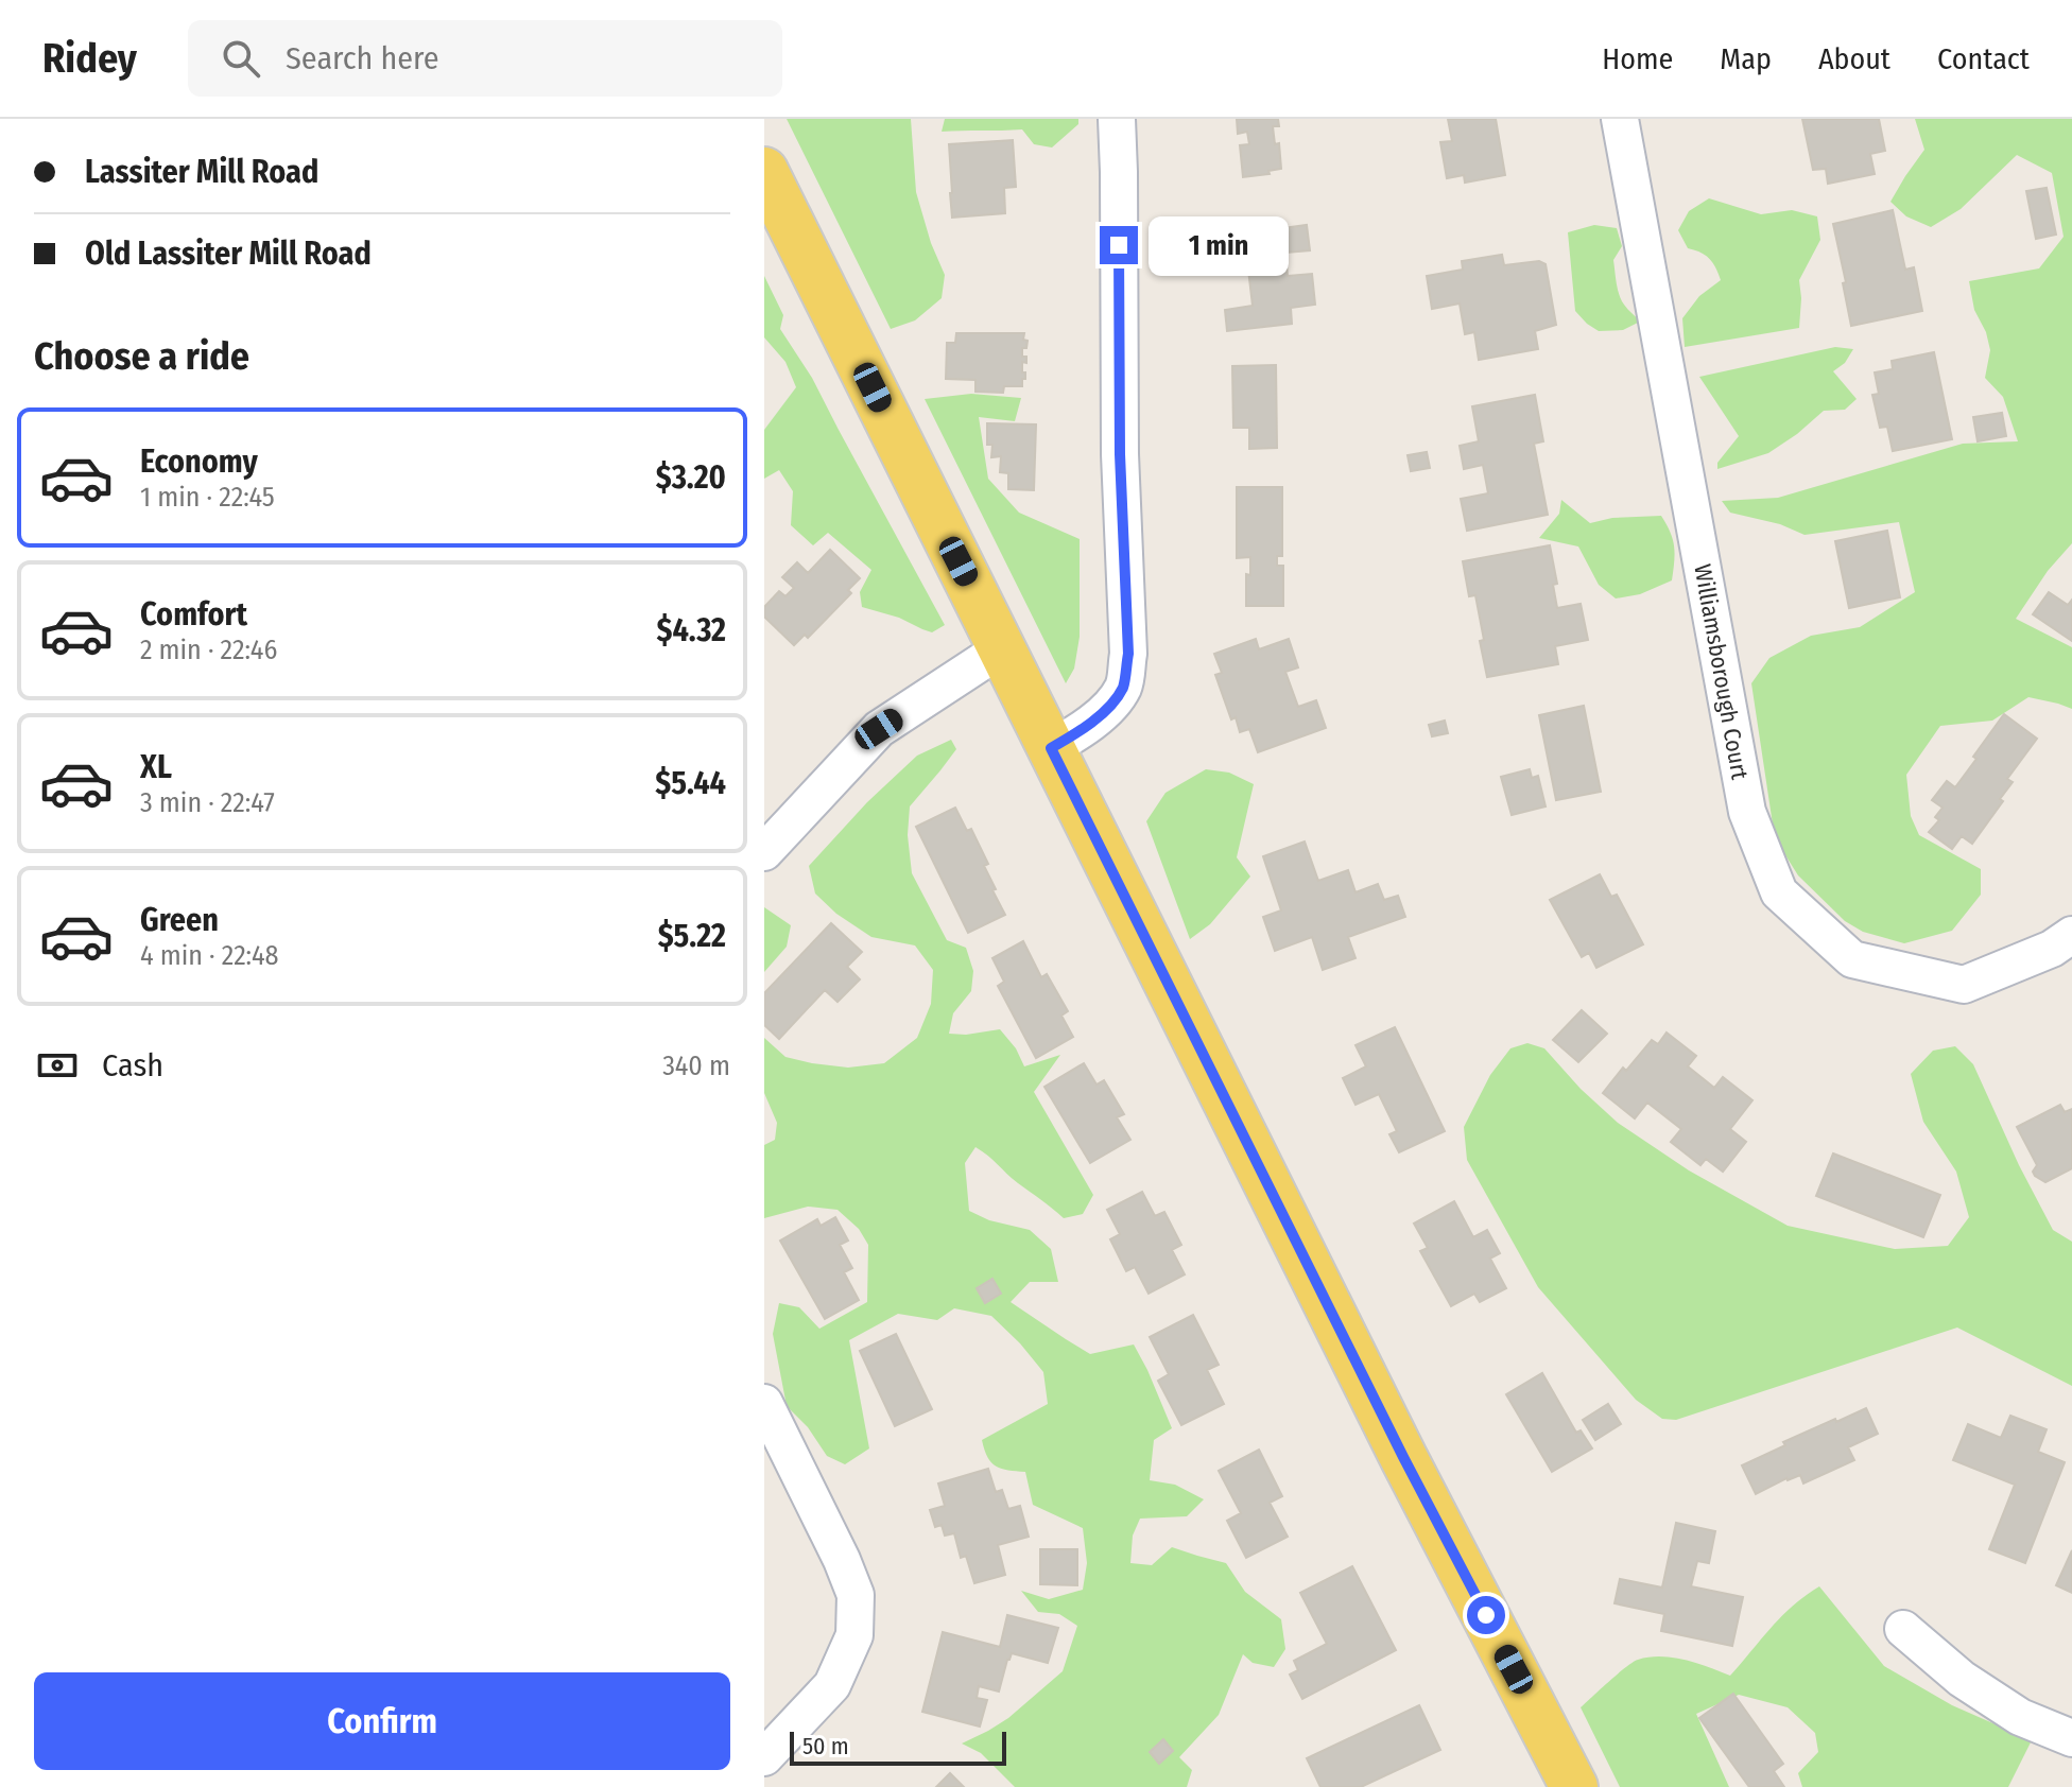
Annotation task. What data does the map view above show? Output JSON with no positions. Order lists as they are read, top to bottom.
{
  "streets": {
    "street": ["Williamsborough Court"]
  },
  "scale_bar": "50 m",
  "page": {
    "header": "Ridey",
    "search": "Search here",
    "nav": [
      "Home",
      "Map",
      "About",
      "Contact"
    ],
    "banner": ["Lassiter Mill Road", "Old Lassiter Mill Road"],
    "bubble": "1 min",
    "heading": "Choose a ride",
    "list": [
      {
        "name": "Economy",
        "note": "1 min · 22:45",
        "value": "$3.20"
      },
      {
        "name": "Comfort",
        "note": "2 min · 22:46",
        "value": "$4.32"
      },
      {
        "name": "XL",
        "note": "3 min · 22:47",
        "value": "$5.44"
      },
      {
        "name": "Green",
        "note": "4 min · 22:48",
        "value": "$5.22"
      }
    ],
    "pay": ["Cash", "340 m"],
    "buttons": "Confirm",
    "scale": "50 m"
  }
}
